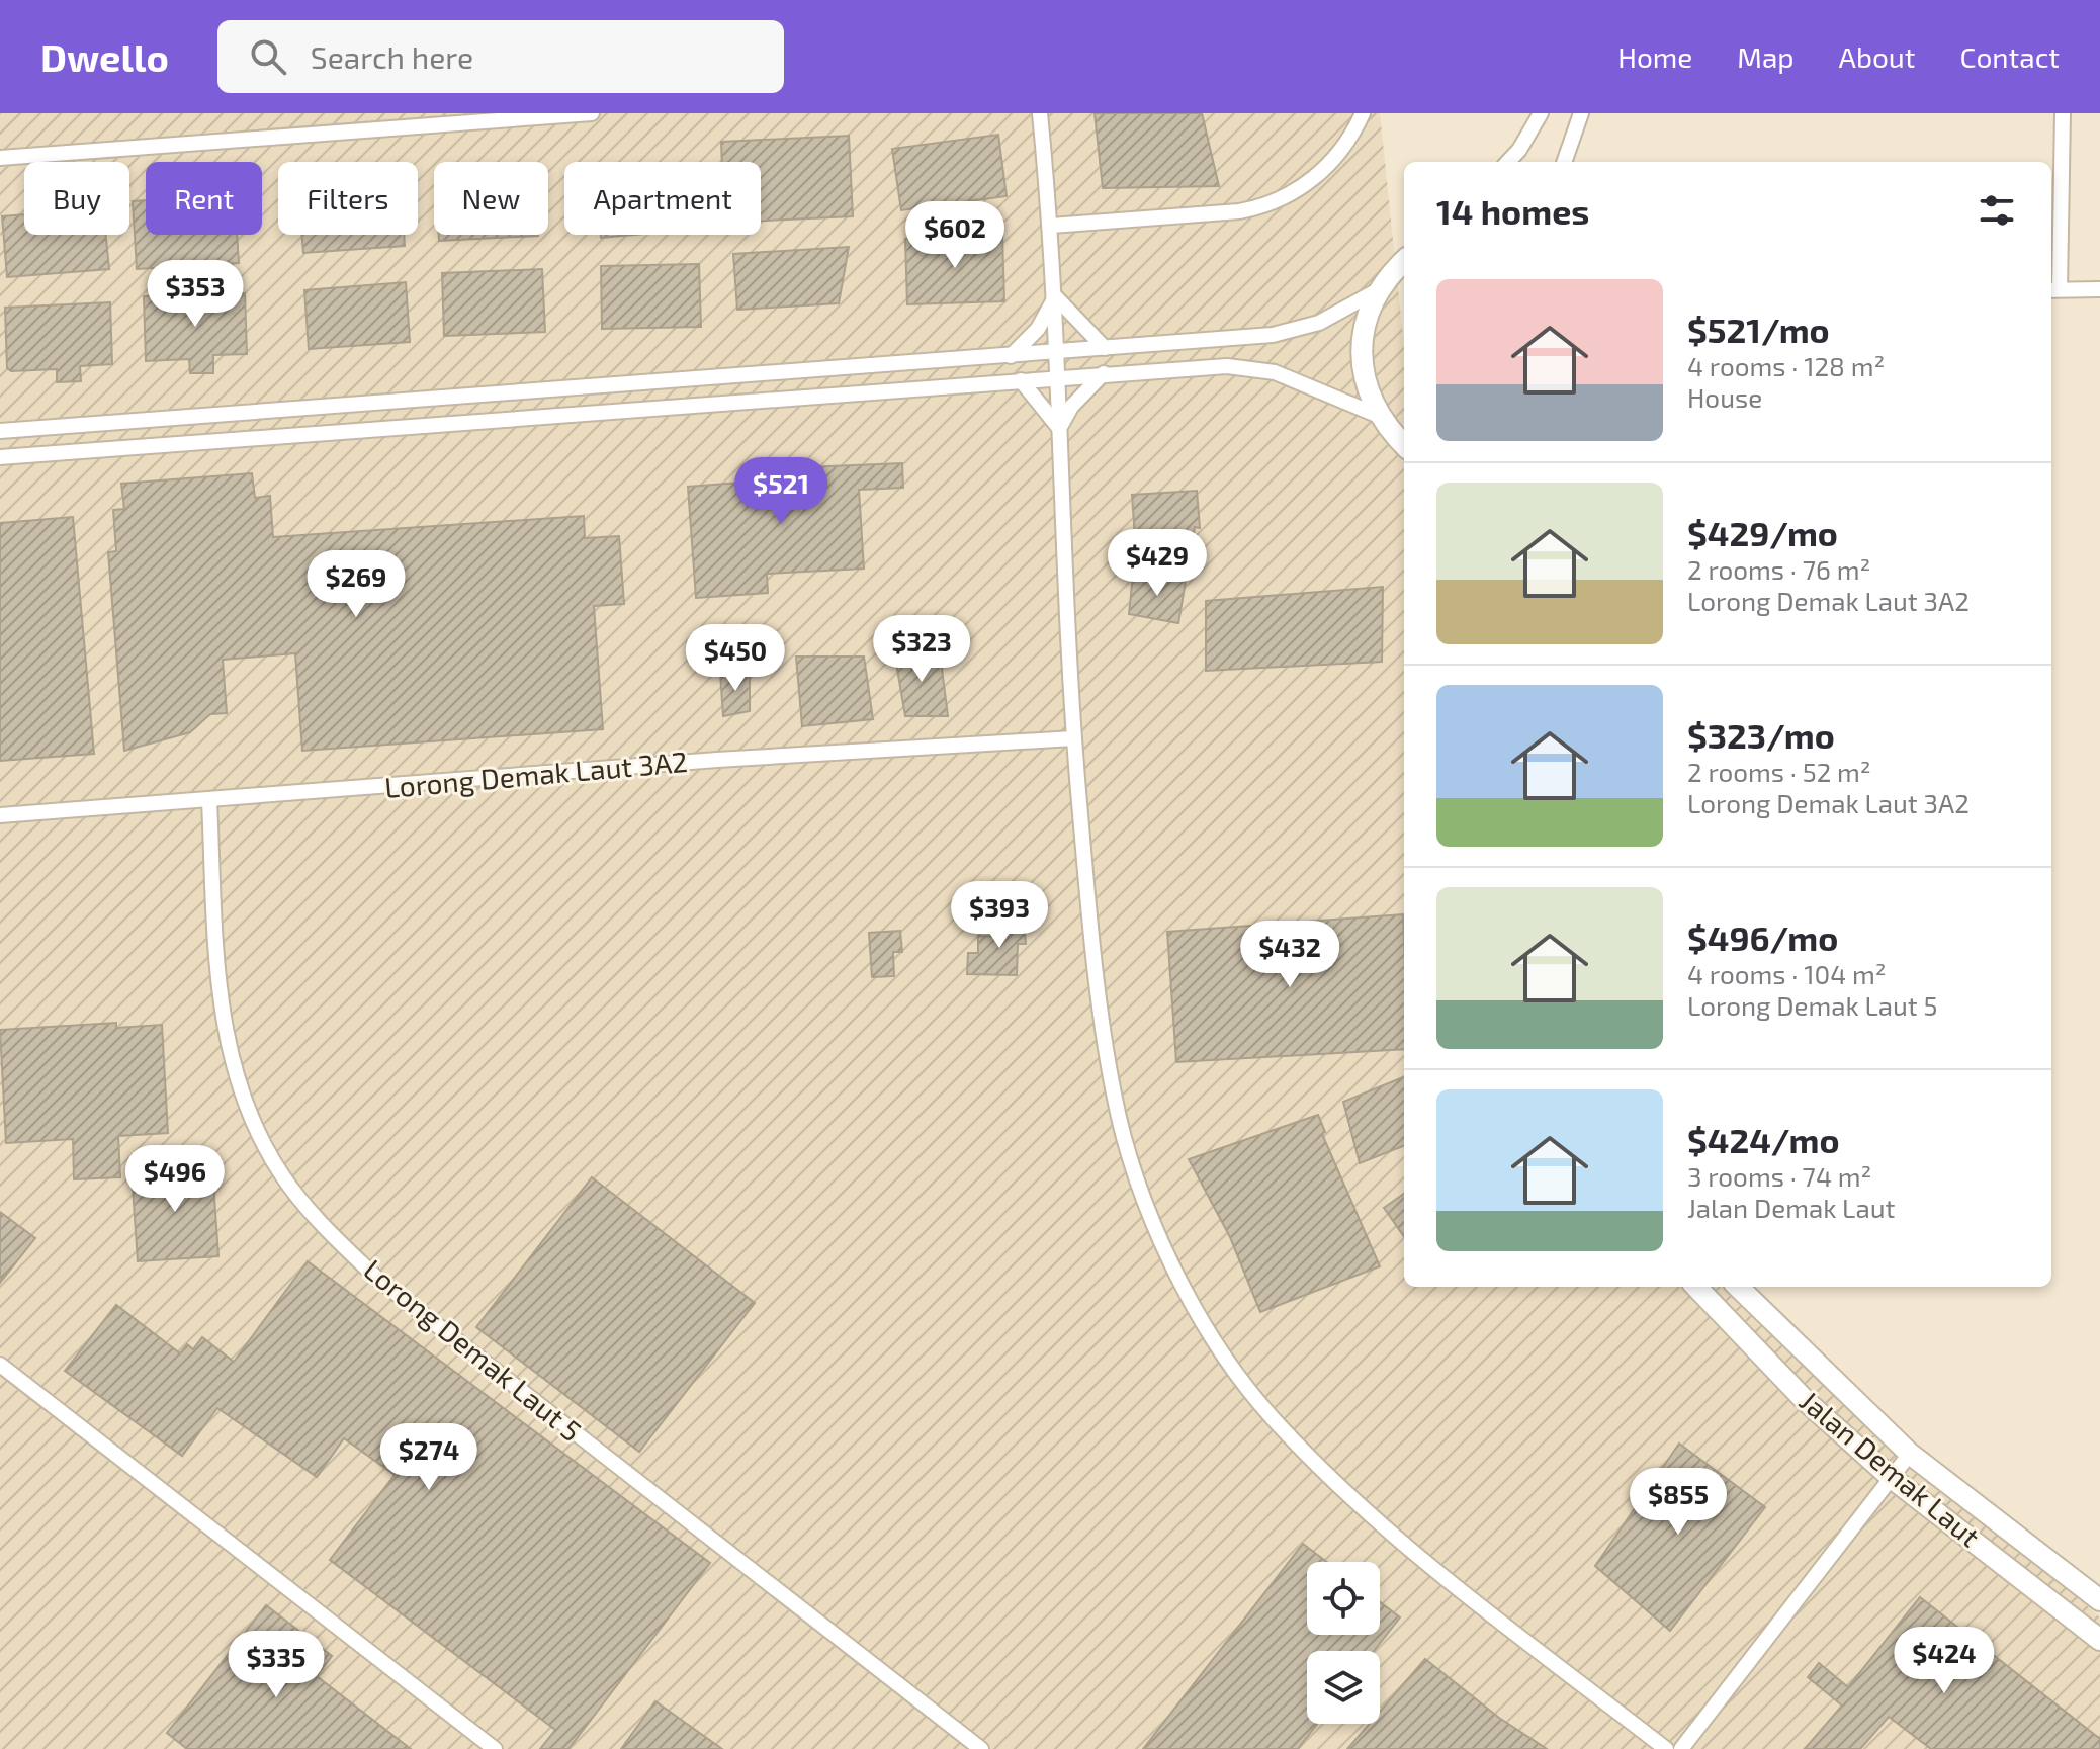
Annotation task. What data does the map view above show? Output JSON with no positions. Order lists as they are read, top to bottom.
{
  "streets": {
    "main road": ["Jalan Demak Laut"],
    "street": ["Lorong Demak Laut 3A2", "Lorong Demak Laut 5"]
  },
  "crossings": [
    ["Lorong Demak Laut 3A2", "Lorong Demak Laut 5"]
  ],
  "page": {
    "header": "Dwello",
    "search": "Search here",
    "nav": [
      "Home",
      "Map",
      "About",
      "Contact"
    ],
    "chip": [
      "Buy",
      "Rent",
      "Filters",
      "New",
      "Apartment"
    ],
    "heading": "14 homes",
    "price": [
      "$602",
      "$353",
      "$521",
      "$429",
      "$269",
      "$323",
      "$450",
      "$393",
      "$432",
      "$496",
      "$274",
      "$855",
      "$424",
      "$335"
    ],
    "list": [
      {
        "name": "$521/mo",
        "note": "4 rooms · 128 m² · House"
      },
      {
        "name": "$429/mo",
        "note": "2 rooms · 76 m² · Lorong Demak Laut 3A2"
      },
      {
        "name": "$323/mo",
        "note": "2 rooms · 52 m² · Lorong Demak Laut 3A2"
      },
      {
        "name": "$496/mo",
        "note": "4 rooms · 104 m² · Lorong Demak Laut 5"
      },
      {
        "name": "$424/mo",
        "note": "3 rooms · 74 m² · Jalan Demak Laut"
      }
    ]
  }
}
